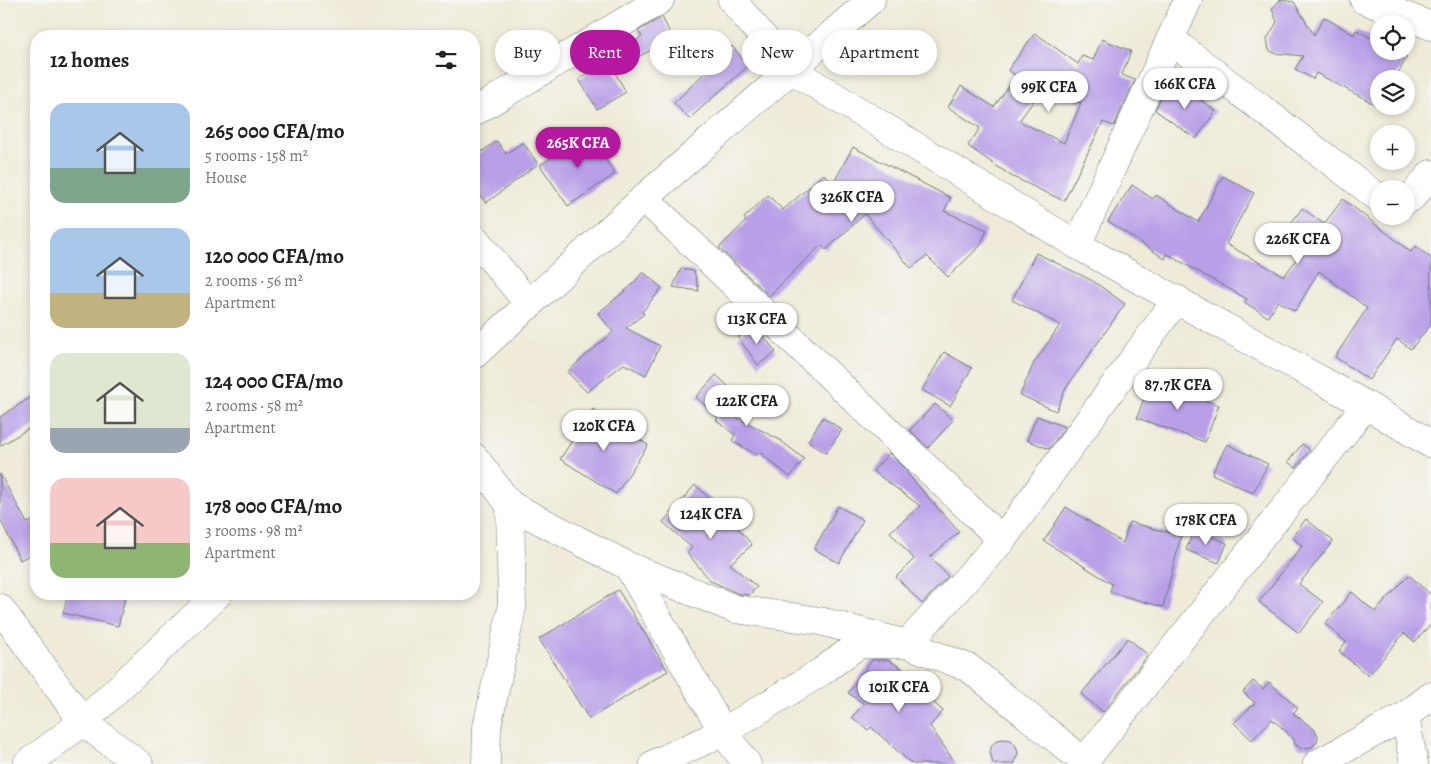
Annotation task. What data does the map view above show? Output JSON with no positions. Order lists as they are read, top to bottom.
{
  "page": {
    "map_buttons": ["+", "−"],
    "chip": [
      "Buy",
      "Rent",
      "Filters",
      "New",
      "Apartment"
    ],
    "heading": "12 homes",
    "price": [
      "166K CFA",
      "99K CFA",
      "265K CFA",
      "326K CFA",
      "226K CFA",
      "113K CFA",
      "87.7K CFA",
      "122K CFA",
      "120K CFA",
      "124K CFA",
      "178K CFA",
      "101K CFA"
    ],
    "list": [
      {
        "name": "265 000 CFA/mo",
        "note": "5 rooms · 158 m² · House"
      },
      {
        "name": "120 000 CFA/mo",
        "note": "2 rooms · 56 m² · Apartment"
      },
      {
        "name": "124 000 CFA/mo",
        "note": "2 rooms · 58 m² · Apartment"
      },
      {
        "name": "178 000 CFA/mo",
        "note": "3 rooms · 98 m² · Apartment"
      }
    ]
  }
}
